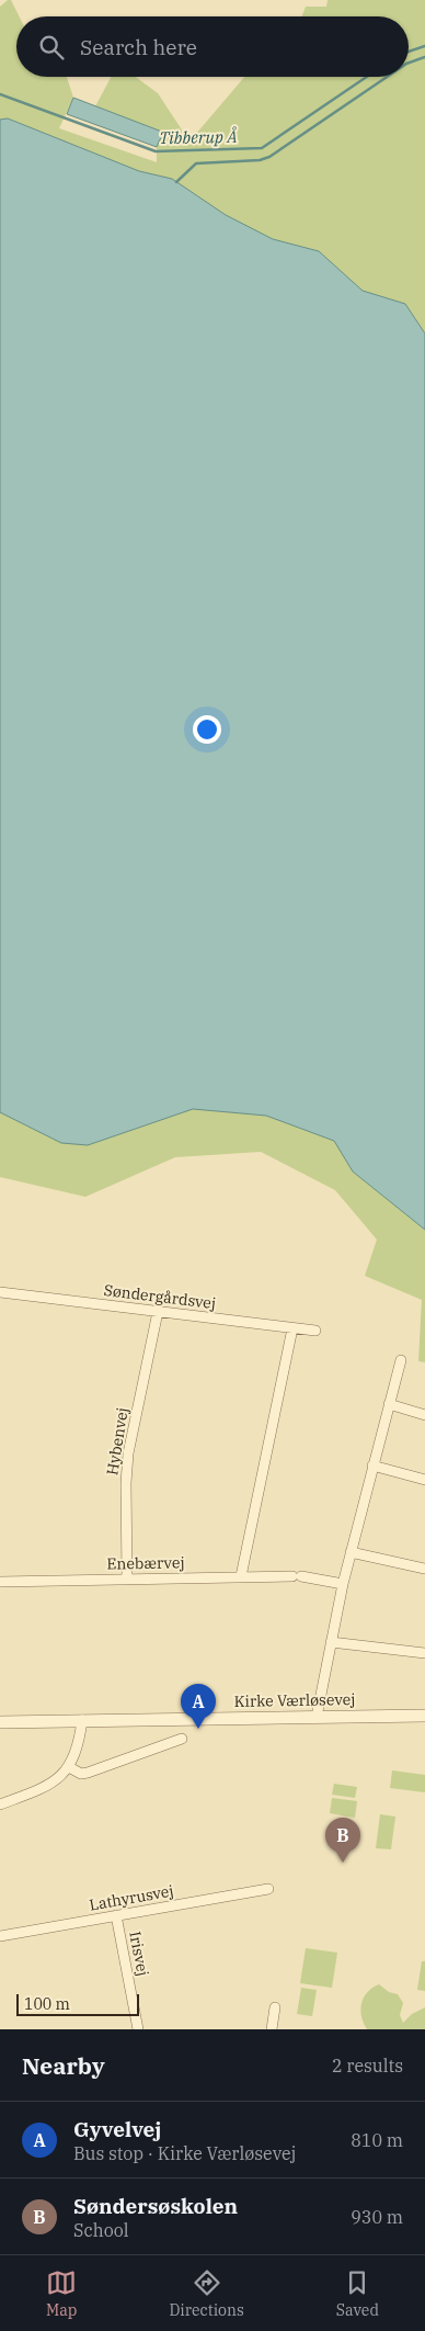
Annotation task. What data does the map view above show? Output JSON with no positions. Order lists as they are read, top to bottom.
{
  "streets": {
    "street": [
      "Søndergårdsvej",
      "Hybenvej",
      "Enebærvej",
      "Kirke Værløsevej",
      "Lathyrusvej",
      "Irisvej"
    ]
  },
  "crossings": [
    ["Søndergårdsvej", "Hybenvej"],
    ["Hybenvej", "Enebærvej"],
    ["Lathyrusvej", "Irisvej"]
  ],
  "water": ["Tibberup Å"],
  "scale_bar": "100 m",
  "page": {
    "search": "Search here",
    "pins": ["A", "B"],
    "scale": "100 m",
    "heading": ["Nearby", "2 results"],
    "list": [
      {
        "mark": "A",
        "name": "Gyvelvej",
        "note": "Bus stop · Kirke Værløsevej",
        "value": "810 m"
      },
      {
        "mark": "B",
        "name": "Søndersøskolen",
        "note": "School",
        "value": "930 m"
      }
    ],
    "nav": ["Map", "Directions", "Saved"]
  }
}
